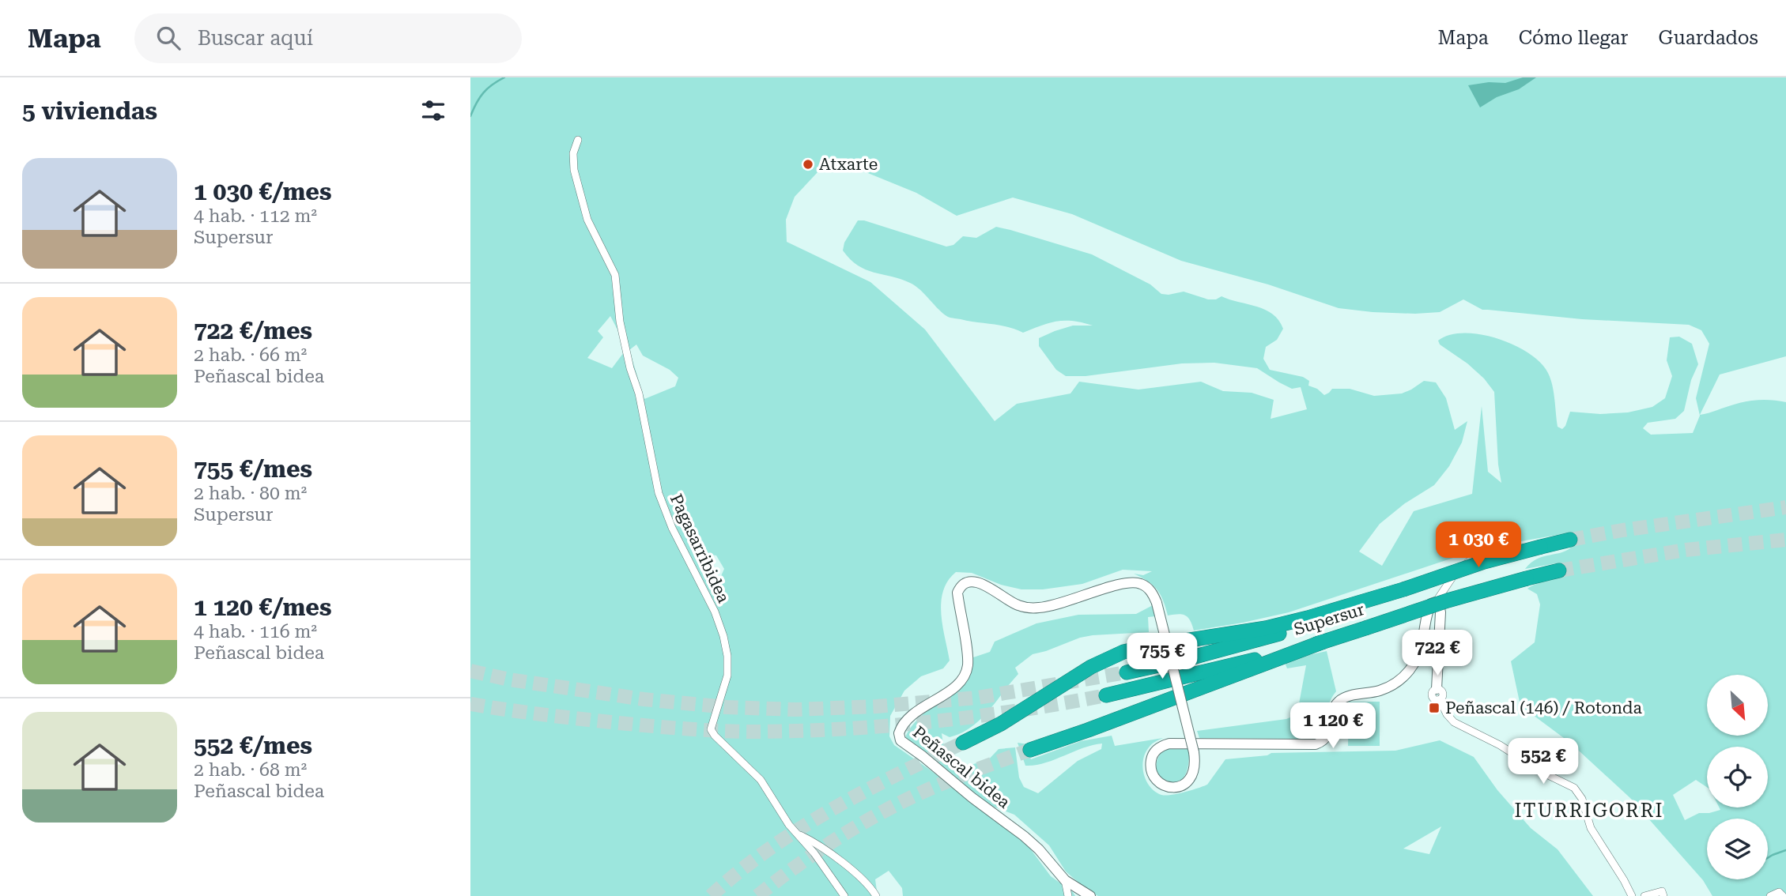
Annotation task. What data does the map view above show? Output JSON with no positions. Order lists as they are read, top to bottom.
{
  "streets": {
    "highway": ["Supersur"],
    "street": ["Pagasarribidea", "Peñascal bidea"]
  },
  "districts": ["ITURRIGORRI"],
  "places": {
    "other": ["Atxarte"],
    "transit": ["Peñascal (146) / Rotonda"]
  },
  "north": "bottom right",
  "page": {
    "header": "Mapa",
    "search": "Buscar aquí",
    "nav": ["Mapa", "Cómo llegar", "Guardados"],
    "heading": "5 viviendas",
    "list": [
      {
        "name": "1 030 €/mes",
        "note": "4 hab. · 112 m² · Supersur"
      },
      {
        "name": "722 €/mes",
        "note": "2 hab. · 66 m² · Peñascal bidea"
      },
      {
        "name": "755 €/mes",
        "note": "2 hab. · 80 m² · Supersur"
      },
      {
        "name": "1 120 €/mes",
        "note": "4 hab. · 116 m² · Peñascal bidea"
      },
      {
        "name": "552 €/mes",
        "note": "2 hab. · 68 m² · Peñascal bidea"
      }
    ],
    "price": [
      "1 030 €",
      "722 €",
      "755 €",
      "1 120 €",
      "552 €"
    ]
  }
}
